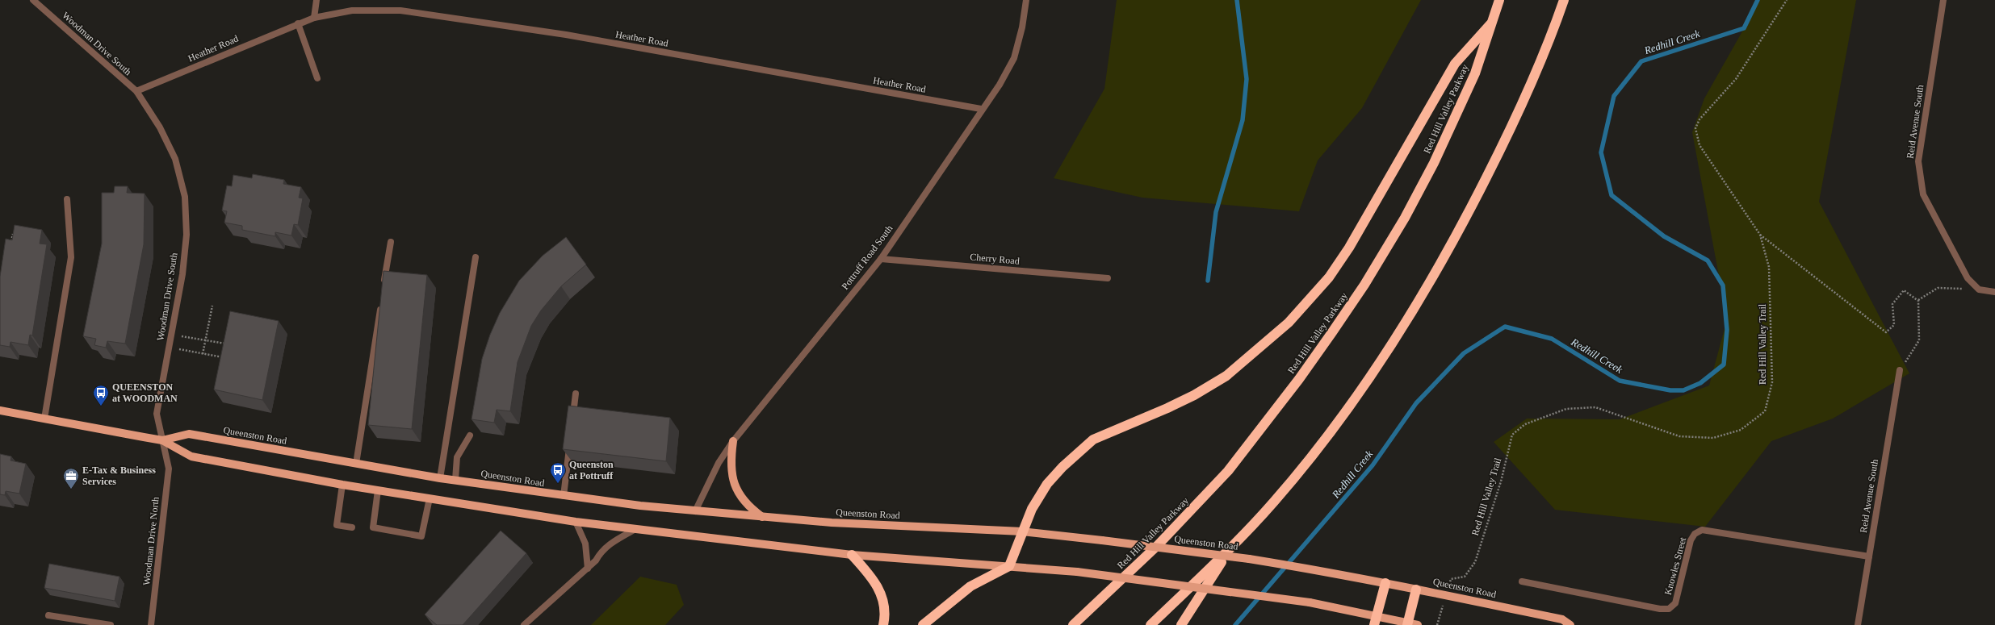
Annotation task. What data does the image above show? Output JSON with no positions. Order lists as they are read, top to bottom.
{
  "streets": {
    "highway": ["Red Hill Valley Parkway"],
    "main road": ["Queenston Road"],
    "street": [
      "Heather Road",
      "Woodman Drive South",
      "Reid Avenue South",
      "Pottruff Road South",
      "Cherry Road",
      "Woodman Drive North",
      "Knowles Street"
    ],
    "path": ["Red Hill Valley Trail"]
  },
  "crossings": [
    ["Heather Road", "Woodman Drive South"],
    ["Heather Road", "Pottruff Road South"],
    ["Woodman Drive South", "Queenston Road"],
    ["Woodman Drive South", "Woodman Drive North"],
    ["Reid Avenue South", "Knowles Street"],
    ["Pottruff Road South", "Cherry Road"],
    ["Pottruff Road South", "Queenston Road"],
    ["Queenston Road", "Woodman Drive North"]
  ],
  "water": ["Redhill Creek"],
  "places": {
    "bus stop": ["QUEENSTON at WOODMAN", "Queenston at Pottruff"],
    "office": ["E-Tax & Business Services"]
  }
}
